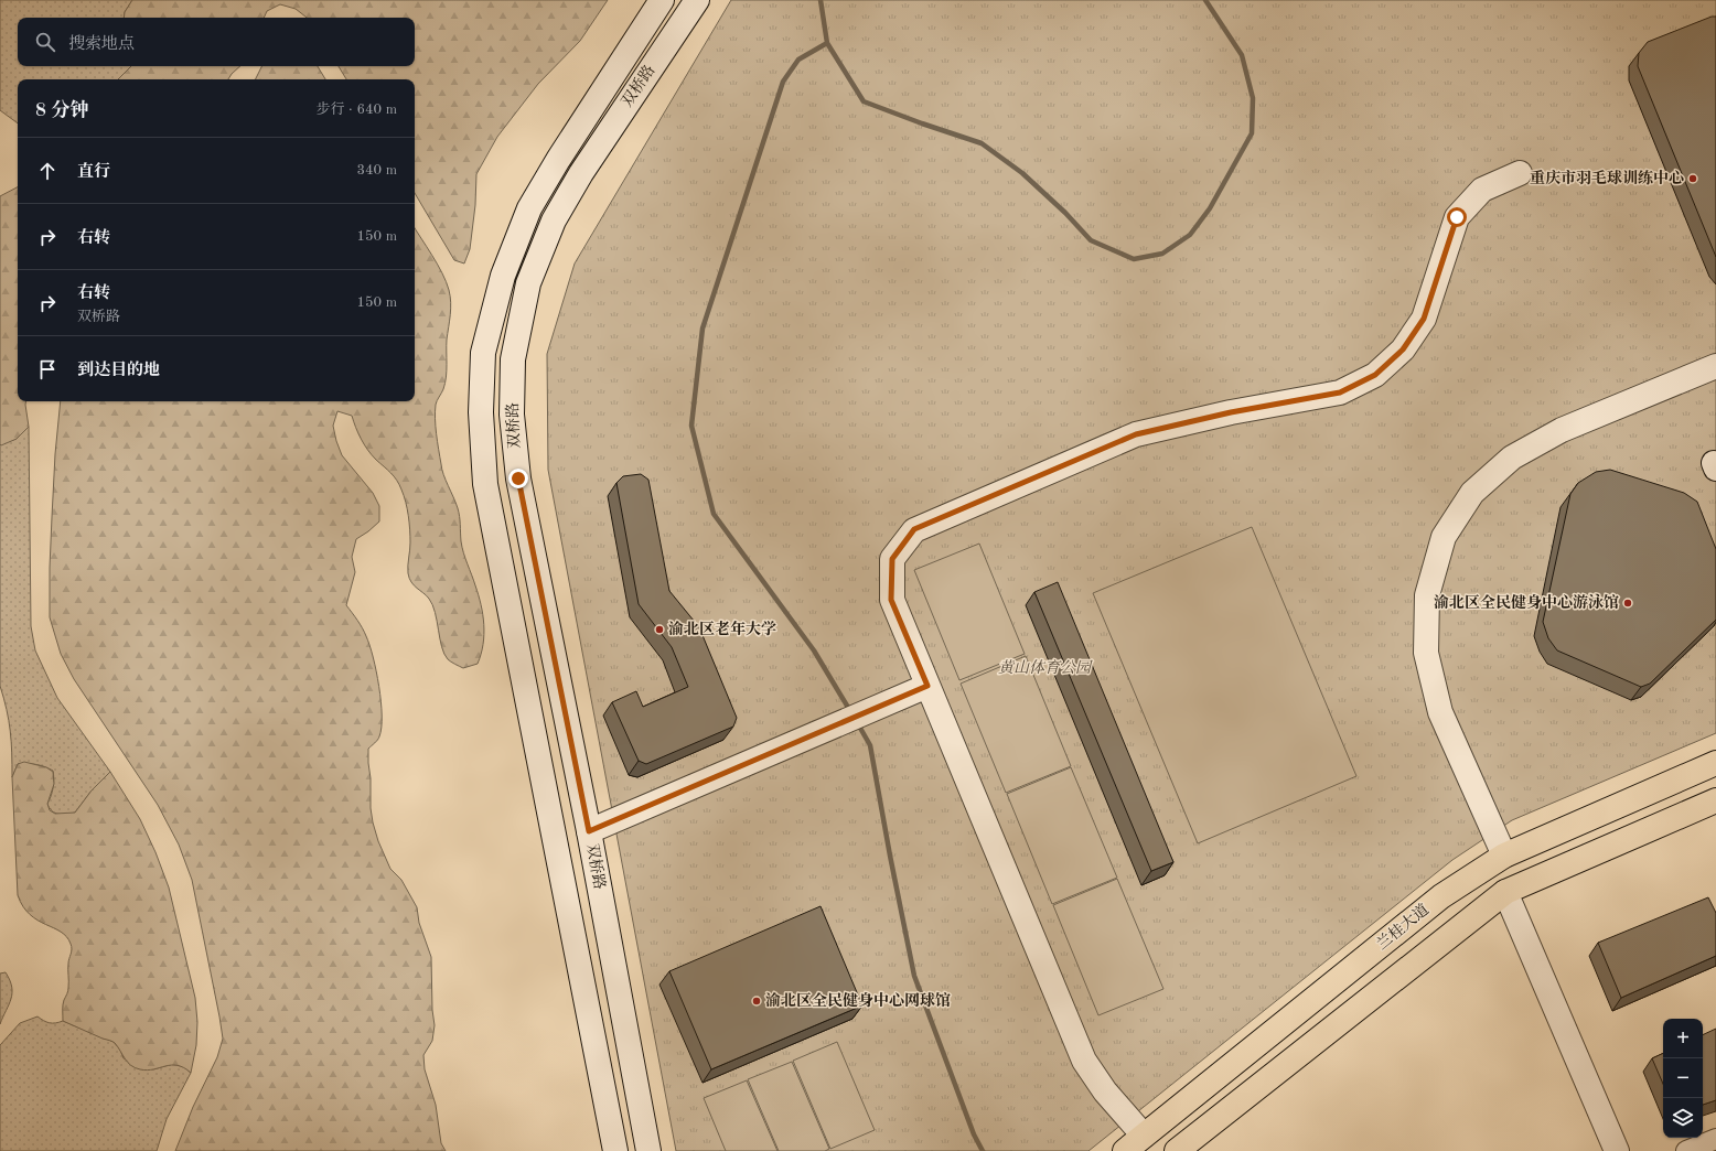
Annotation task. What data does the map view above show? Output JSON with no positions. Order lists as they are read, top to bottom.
{
  "streets": {
    "main road": ["兰桂大道"],
    "street": ["双桥路"]
  },
  "parks": ["黄山体育公园"],
  "places": [
    "重庆市羽毛球训练中心",
    "渝北区全民健身中心游泳馆",
    "渝北区老年大学",
    "渝北区全民健身中心网球馆"
  ],
  "page": {
    "search": "搜索地点",
    "heading": ["8 分钟", "步行 · 640 m"],
    "list": [
      ["直行", "340 m"],
      ["右转", "150 m"],
      ["右转", "双桥路", "150 m"],
      "到达目的地"
    ],
    "map_buttons": ["+", "−"]
  }
}
